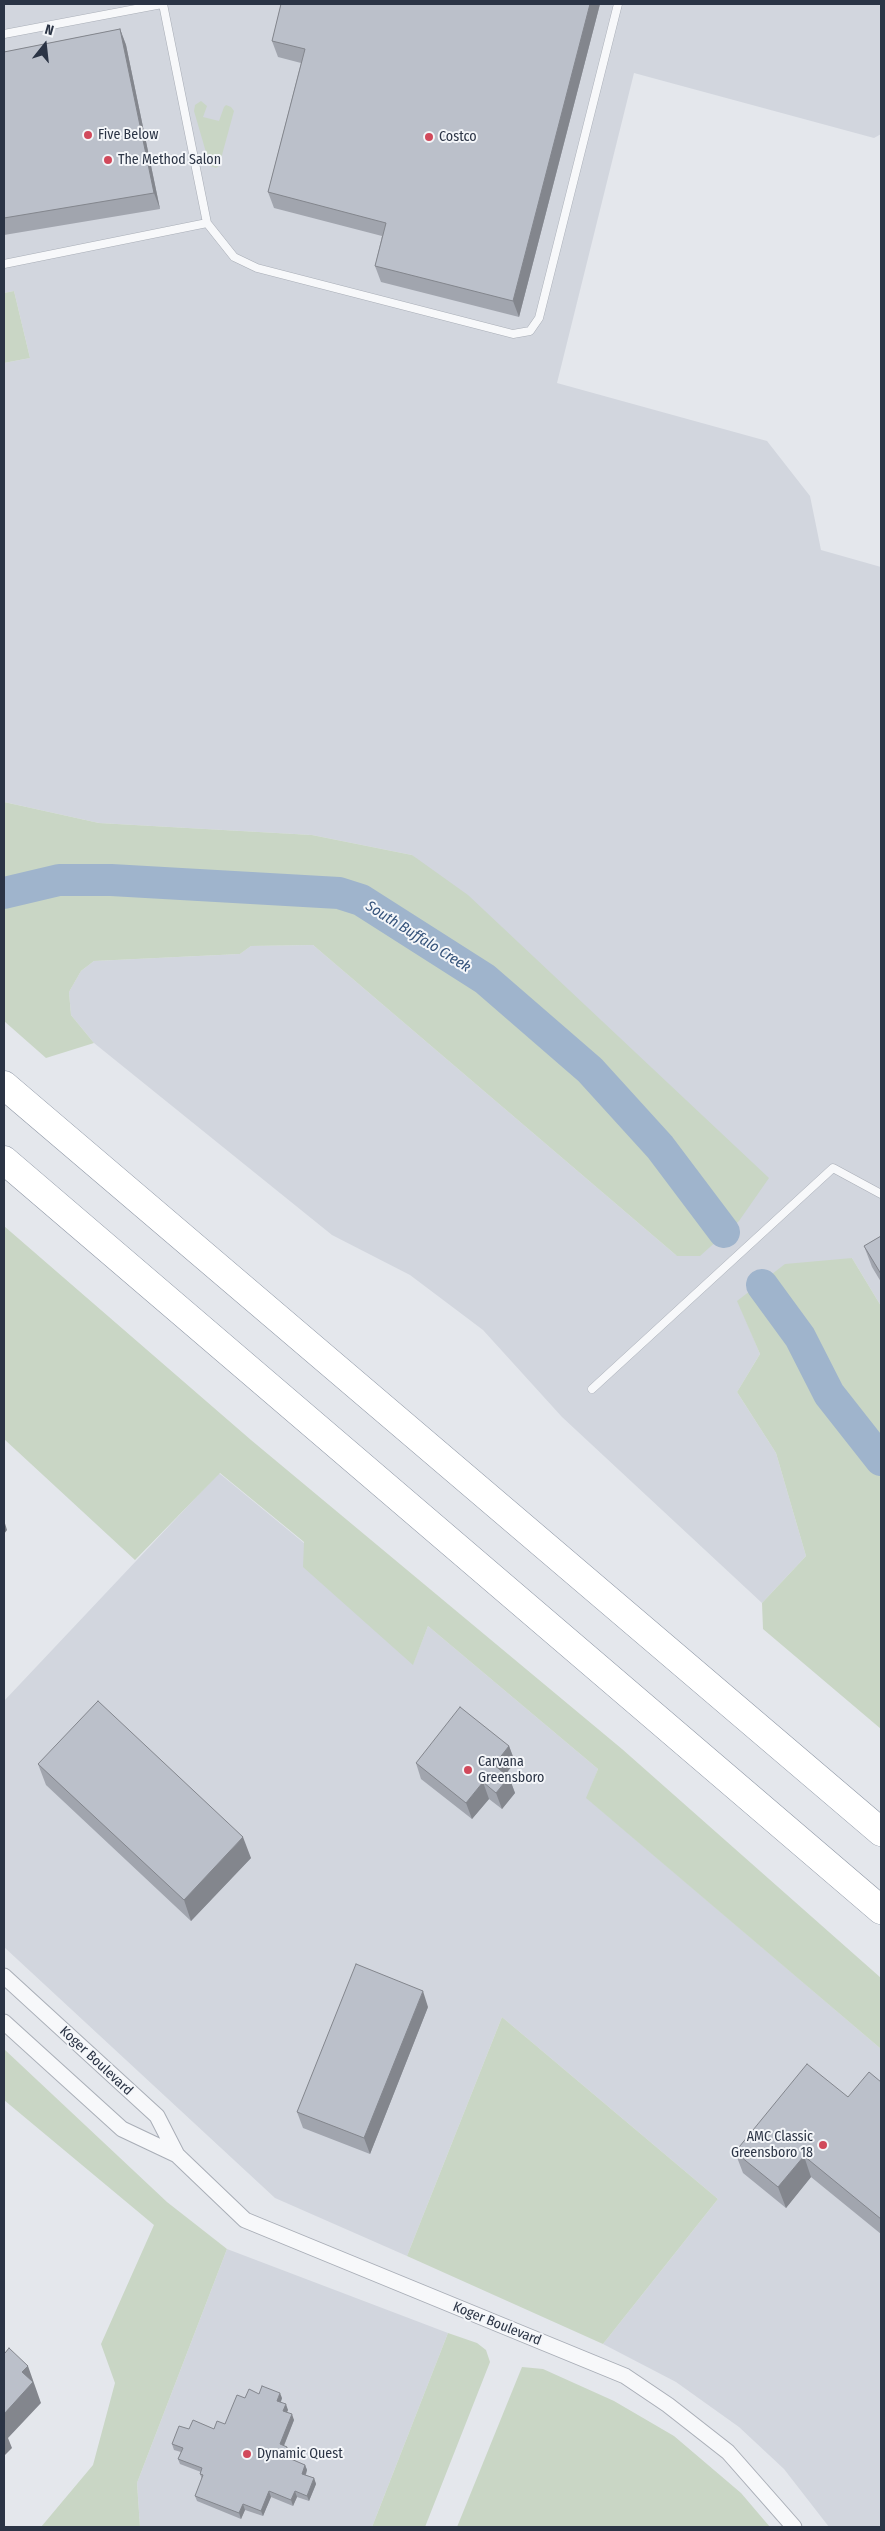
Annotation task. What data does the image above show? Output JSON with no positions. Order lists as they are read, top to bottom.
{
  "streets": {
    "street": ["Koger Boulevard"]
  },
  "water": ["South Buffalo Creek"],
  "places": [
    "Five Below",
    "Costco",
    "The Method Salon",
    "Carvana Greensboro",
    "AMC Classic Greensboro 18",
    "Dynamic Quest"
  ],
  "north": "top"
}
